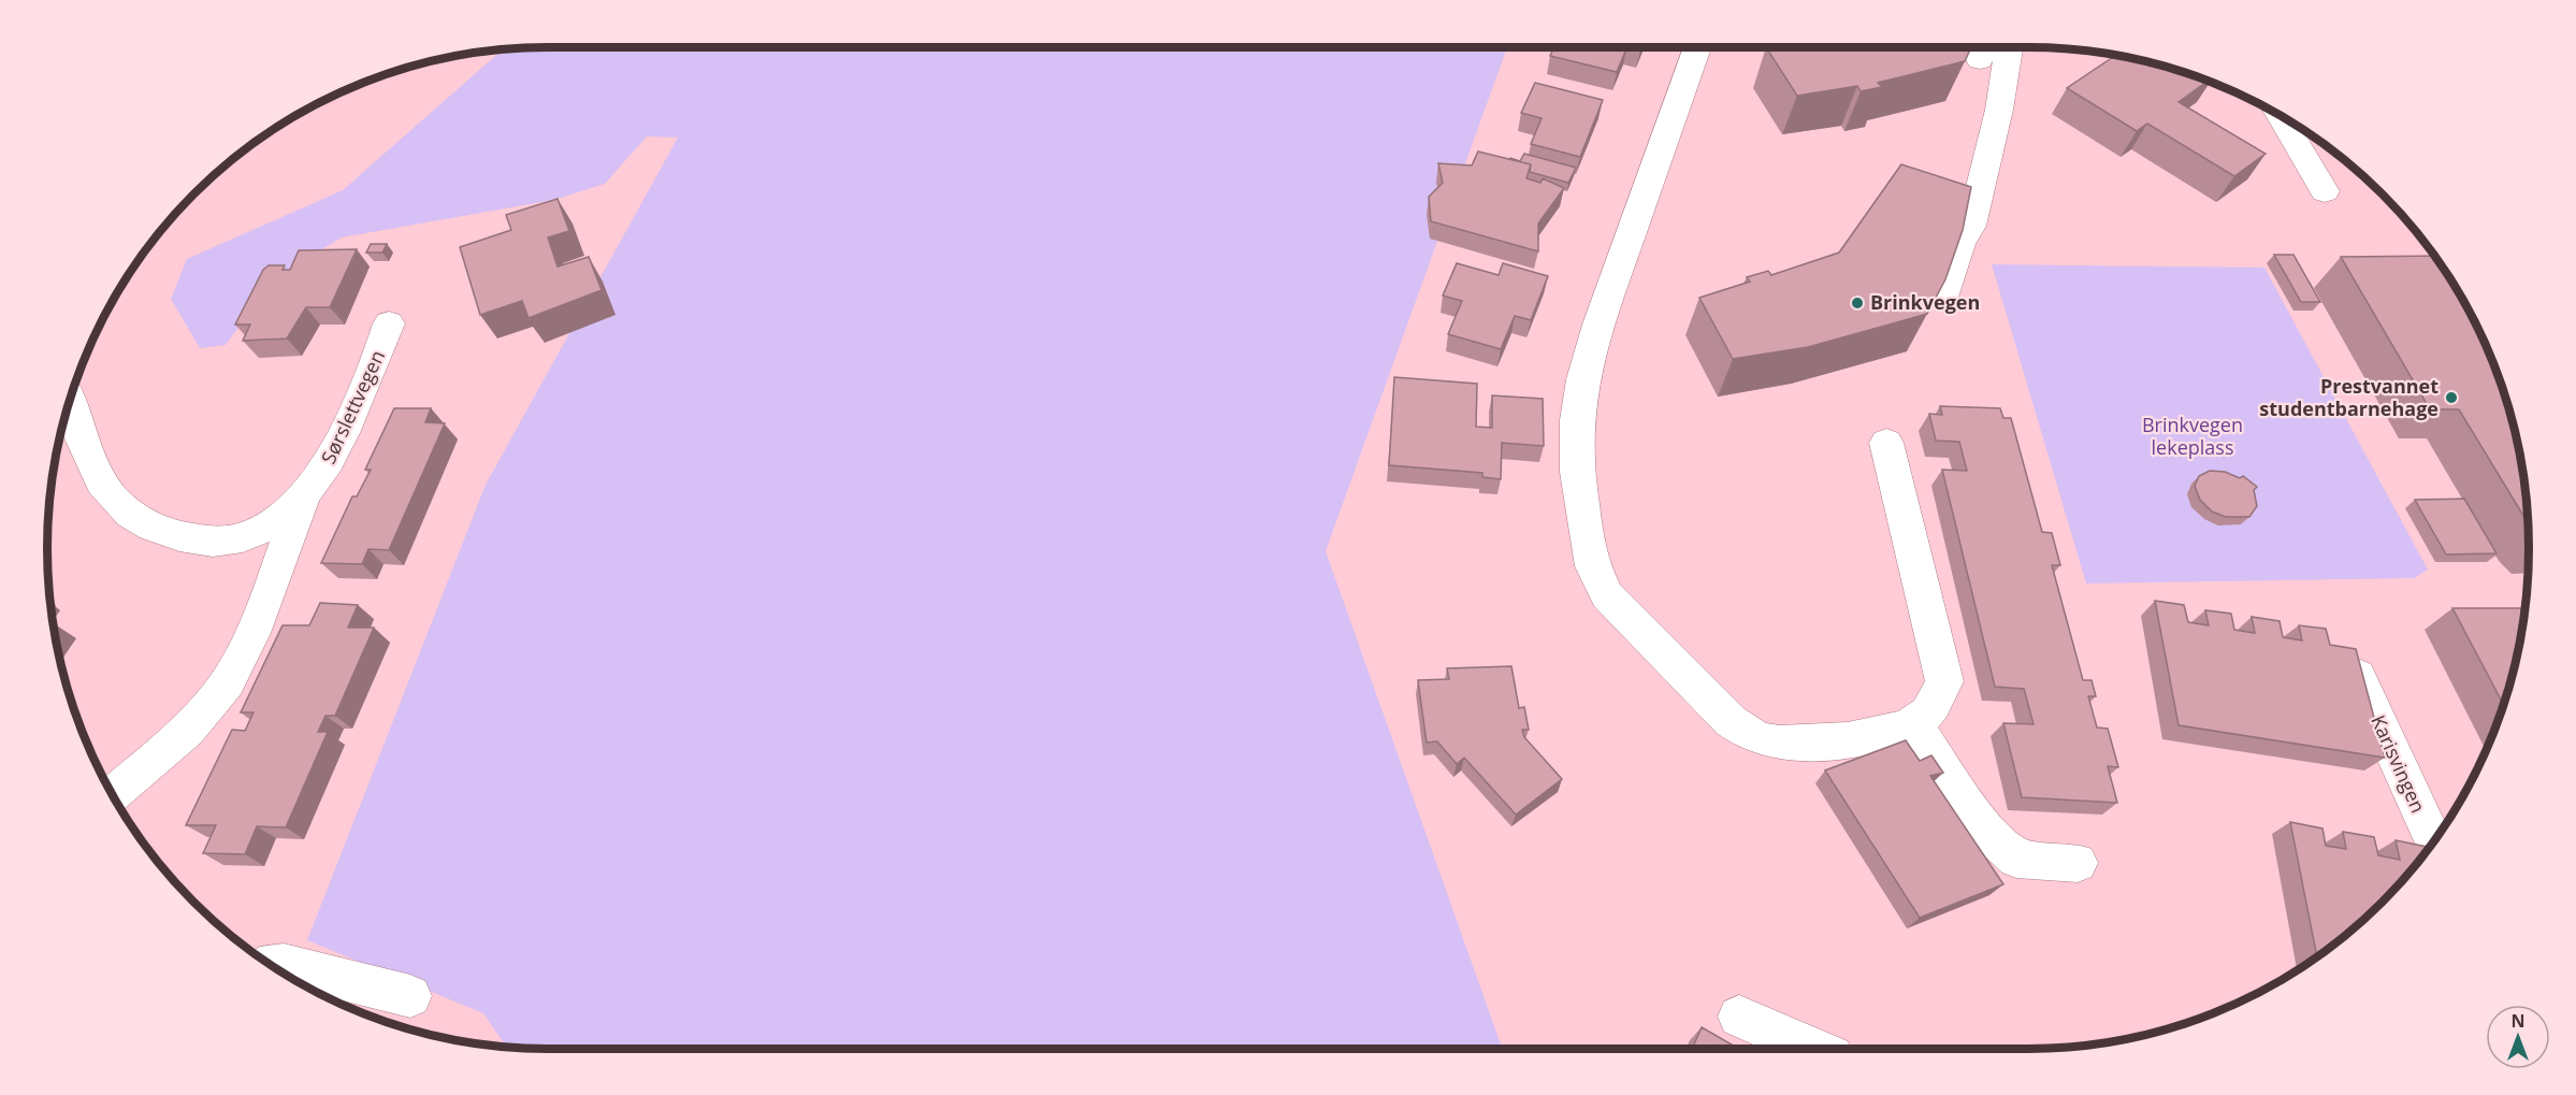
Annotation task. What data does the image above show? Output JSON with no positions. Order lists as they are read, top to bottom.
{
  "streets": {
    "street": ["Sørslettvegen", "Karisvingen"]
  },
  "parks": ["Brinkvegen lekeplass"],
  "places": ["Brinkvegen", "Prestvannet studentbarnehage"],
  "north": "top"
}
